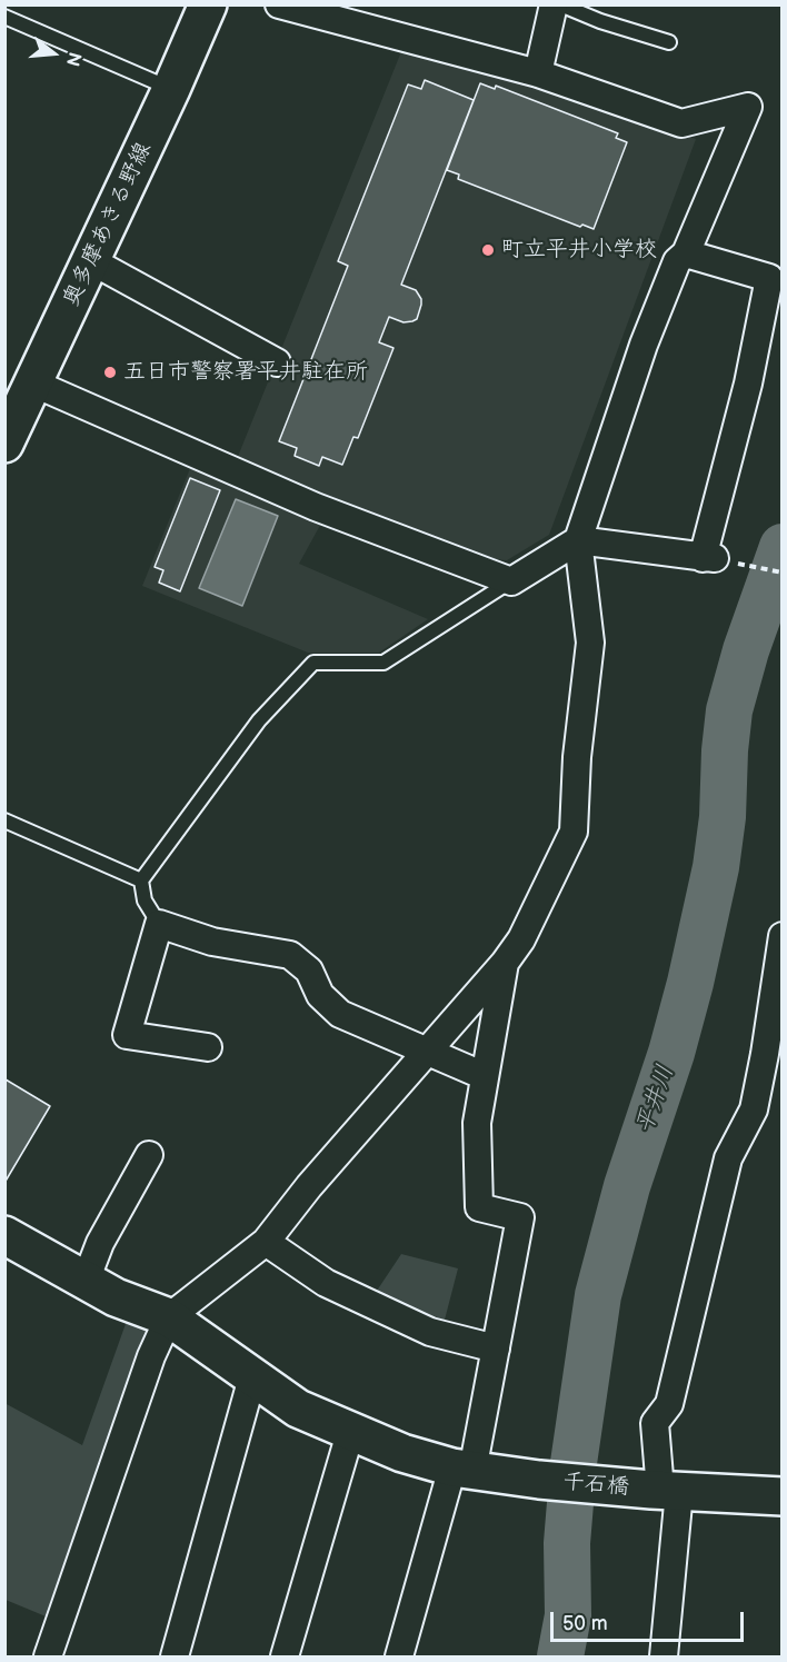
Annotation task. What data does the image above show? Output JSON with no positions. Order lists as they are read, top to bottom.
{
  "streets": {
    "street": ["奥多摩あきる野線", "千石橋"]
  },
  "water": ["平井川"],
  "places": ["町立平井小学校", "五日市警察署平井駐在所"],
  "scale_bar": "50 m",
  "north": "right"
}
